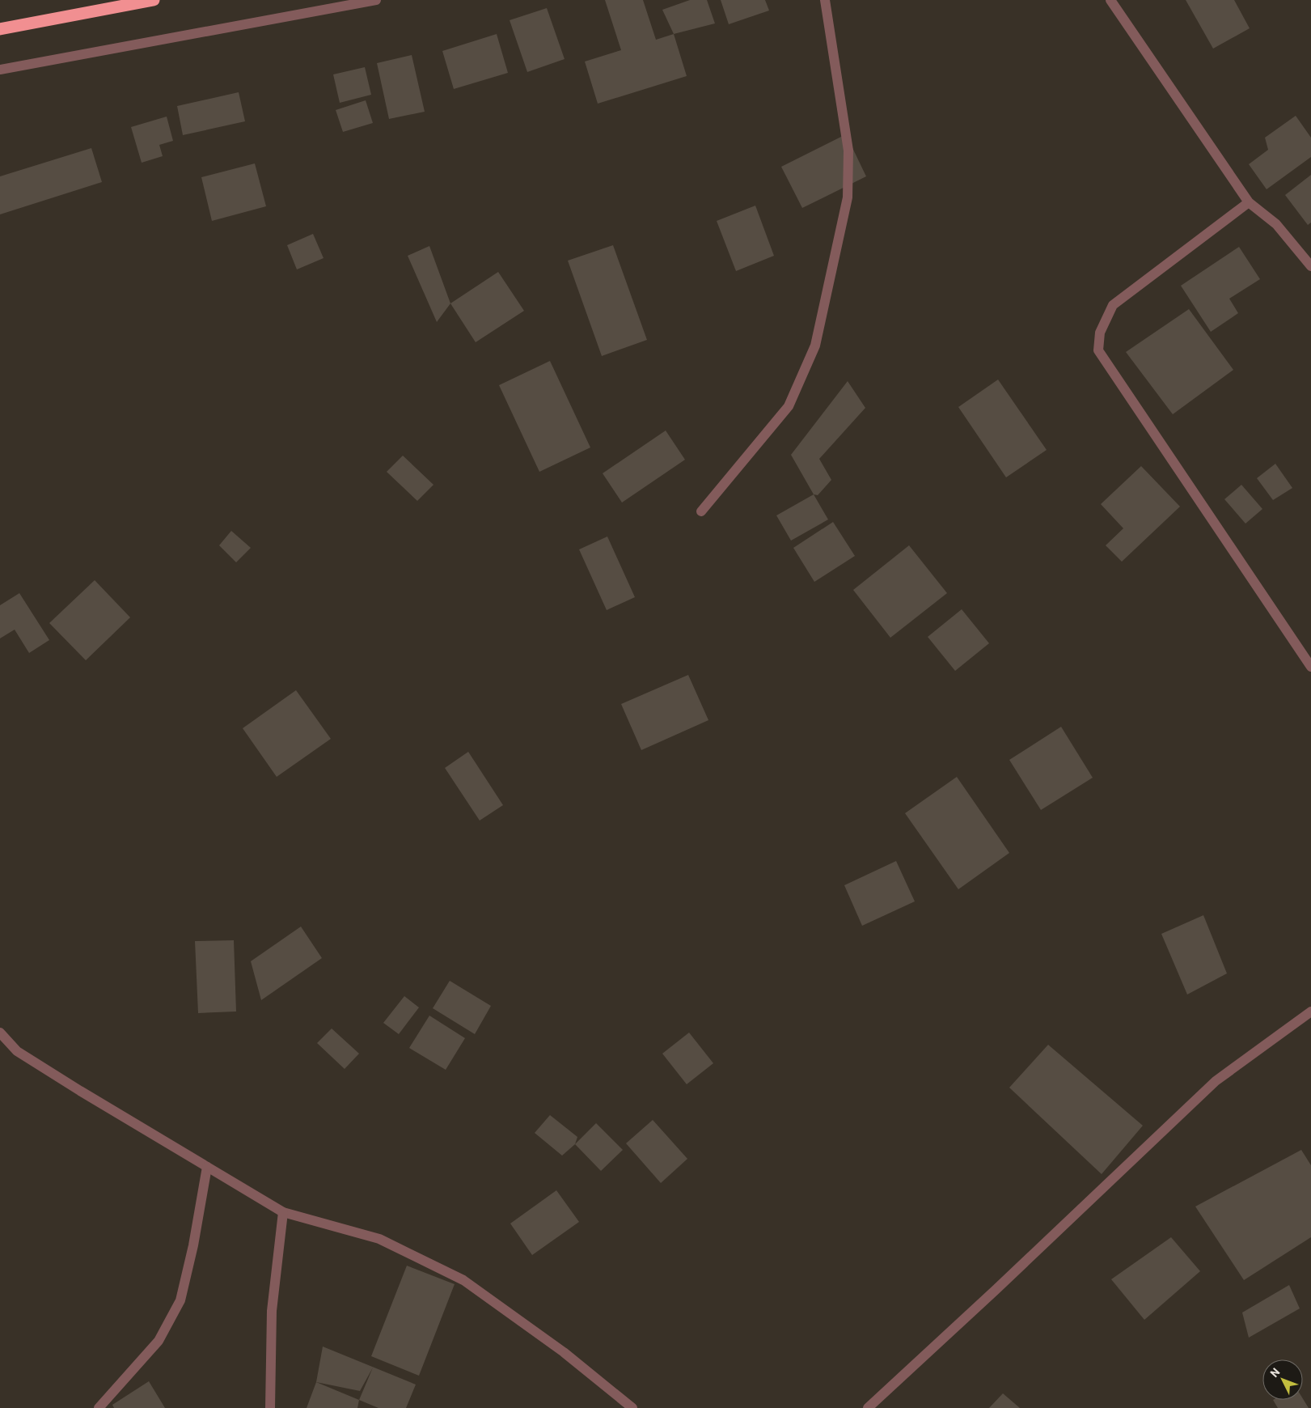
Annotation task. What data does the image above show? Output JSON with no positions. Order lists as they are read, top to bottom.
{
  "north": "top left"
}
